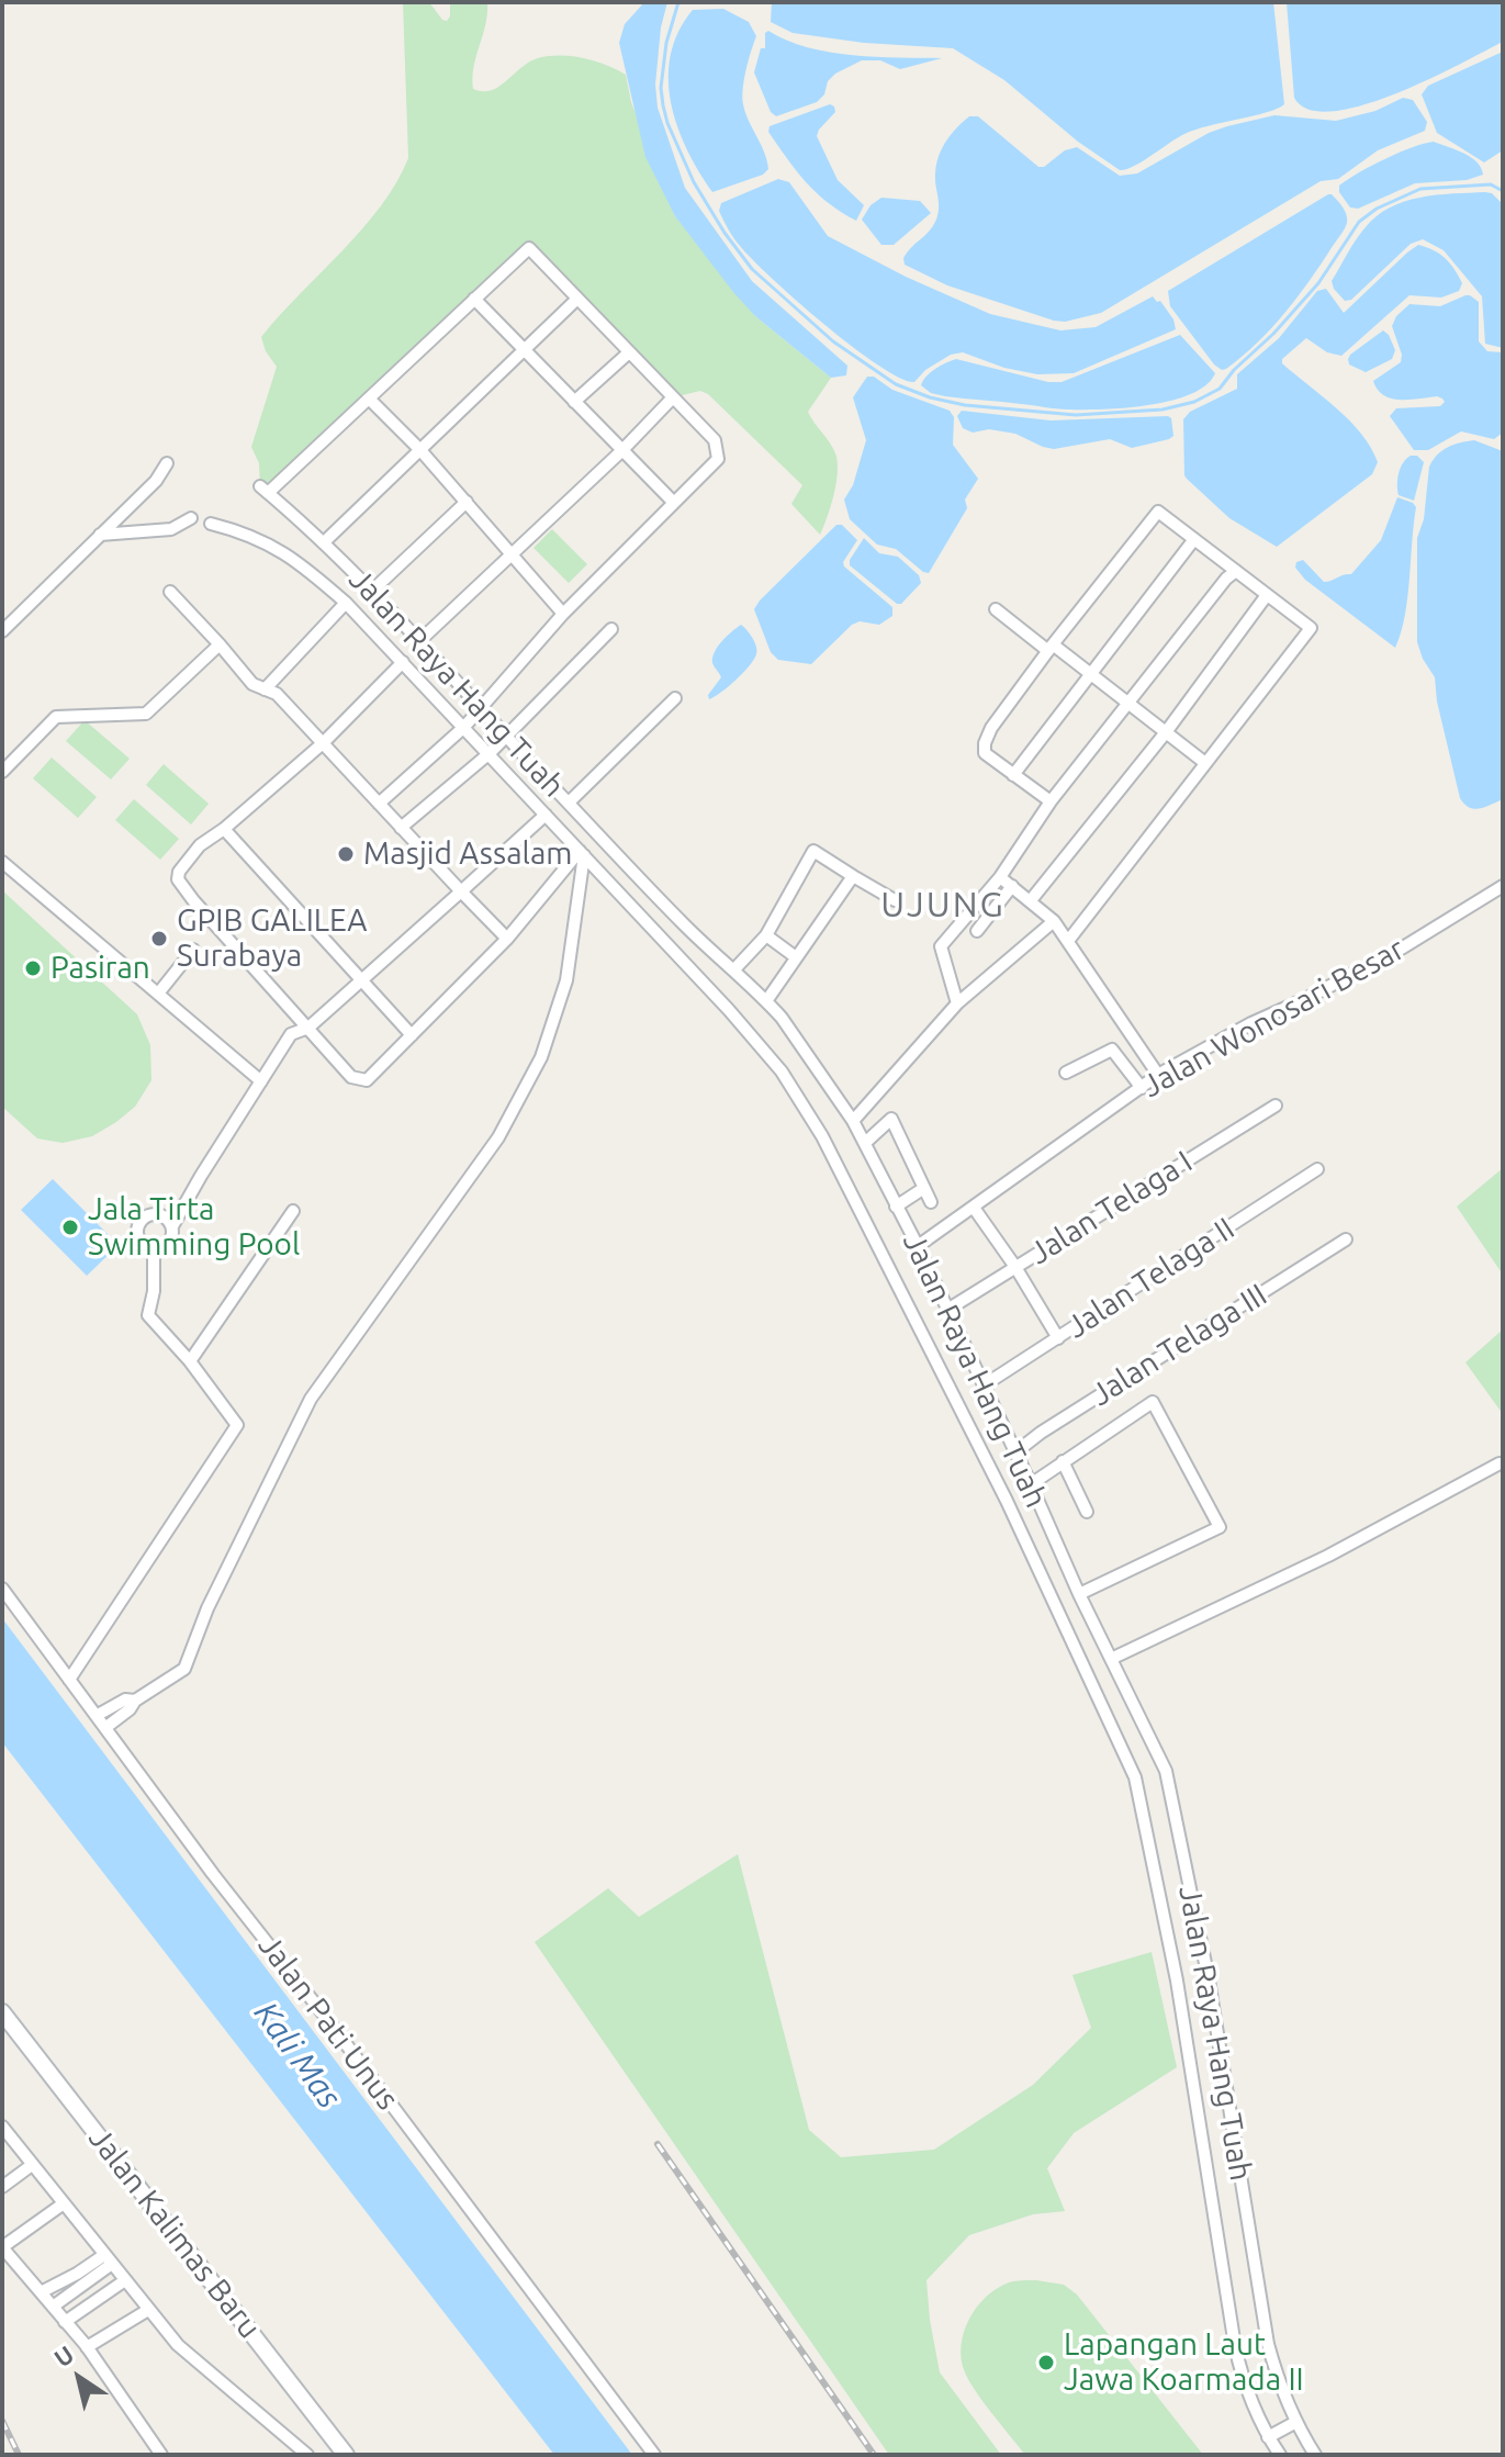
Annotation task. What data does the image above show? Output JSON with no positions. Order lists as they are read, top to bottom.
{
  "streets": {
    "street": [
      "Jalan Raya Hang Tuah",
      "Jalan Wonosari Besar",
      "Jalan Telaga I",
      "Jalan Telaga II",
      "Jalan Telaga III",
      "Jalan Pati Unus",
      "Jalan Kalimas Baru"
    ]
  },
  "crossings": [
    ["Jalan Raya Hang Tuah", "Jalan Wonosari Besar"],
    ["Jalan Raya Hang Tuah", "Jalan Telaga I"],
    ["Jalan Raya Hang Tuah", "Jalan Telaga II"],
    ["Jalan Raya Hang Tuah", "Jalan Telaga III"]
  ],
  "districts": ["UJUNG"],
  "water": ["Kali Mas"],
  "places": [
    "Masjid Assalam",
    "GPIB GALILEA Surabaya",
    "Pasiran",
    "Jala Tirta Swimming Pool",
    "Lapangan Laut Jawa Koarmada II"
  ],
  "north": "top left"
}
